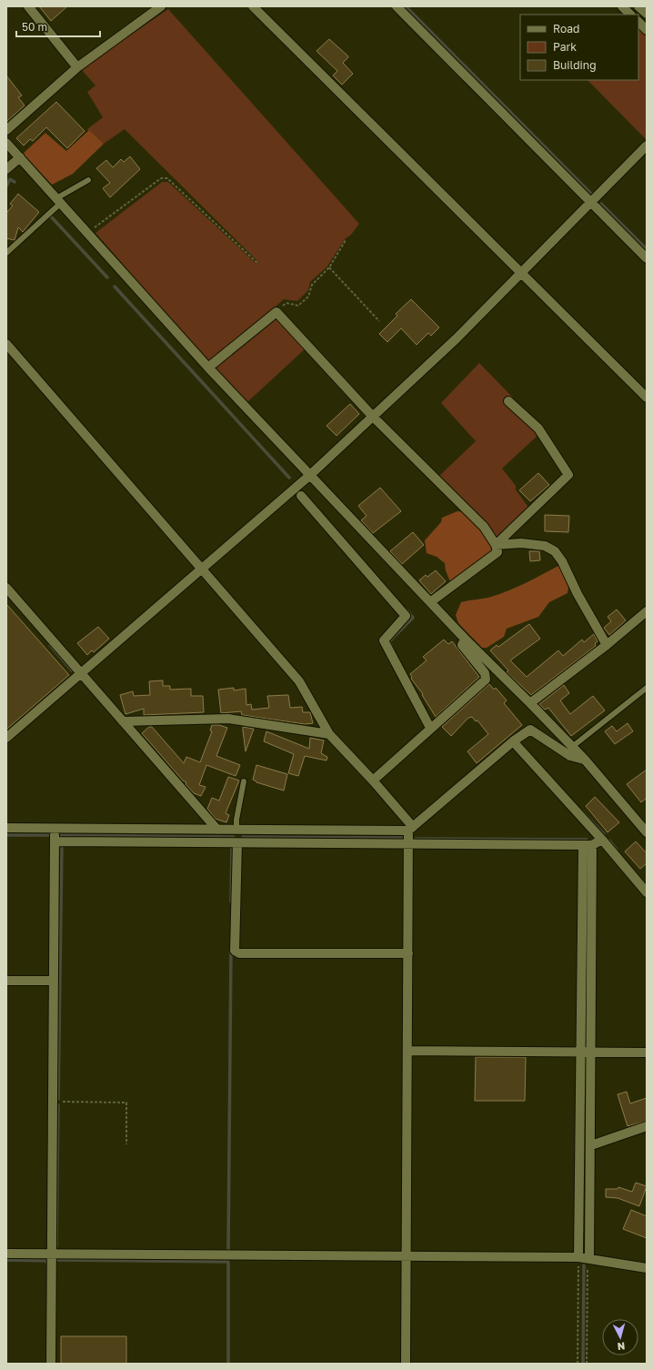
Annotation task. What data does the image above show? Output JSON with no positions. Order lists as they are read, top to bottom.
{
  "legend": ["Road", "Park", "Building"],
  "scale_bar": "50 m",
  "north": "bottom"
}
